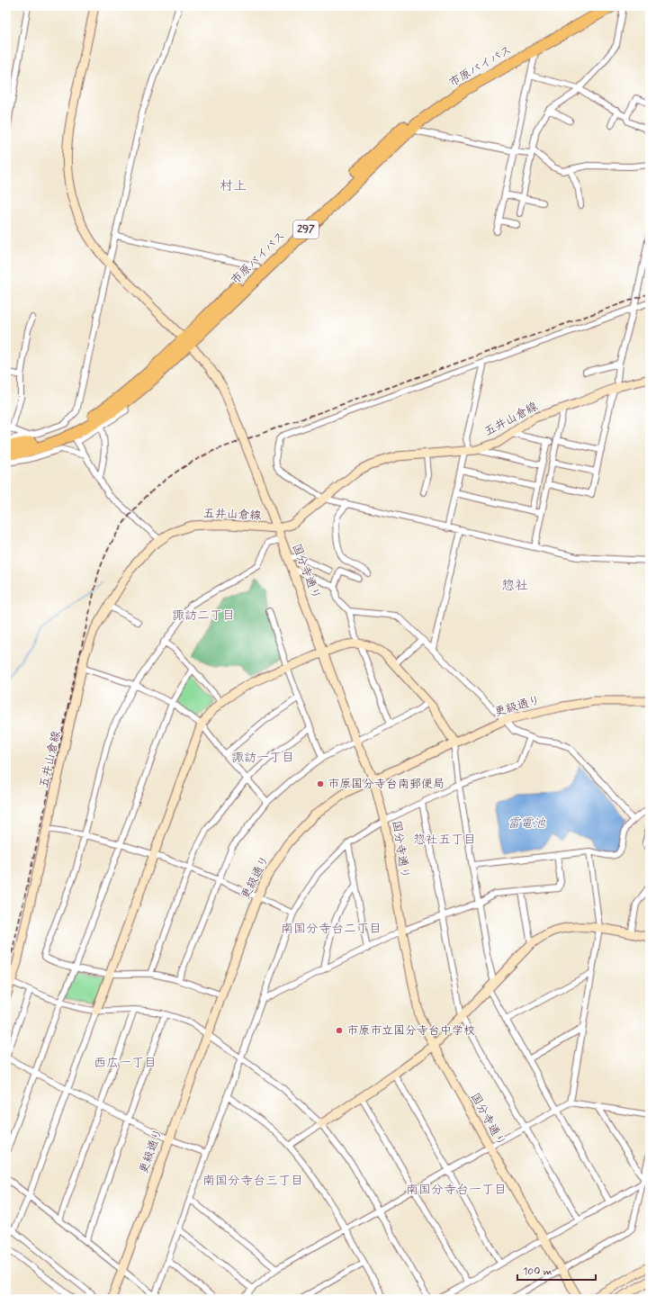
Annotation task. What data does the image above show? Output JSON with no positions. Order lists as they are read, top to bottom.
{
  "streets": {
    "highway": ["市原バイパス", "297"],
    "street": ["五井山倉線", "国分寺通り", "更級通り"]
  },
  "crossings": [
    ["市原バイパス", "国分寺通り"],
    ["五井山倉線", "国分寺通り"],
    ["国分寺通り", "更級通り"]
  ],
  "districts": [
    "村上",
    "惣社",
    "諏訪二丁目",
    "諏訪一丁目",
    "惣社五丁目",
    "南国分寺台二丁目",
    "西広一丁目",
    "南国分寺台三丁目",
    "南国分寺台一丁目"
  ],
  "water": ["雷電池"],
  "places": ["市原国分寺台南郵便局", "市原市立国分寺台中学校"],
  "scale_bar": "100 m"
}
